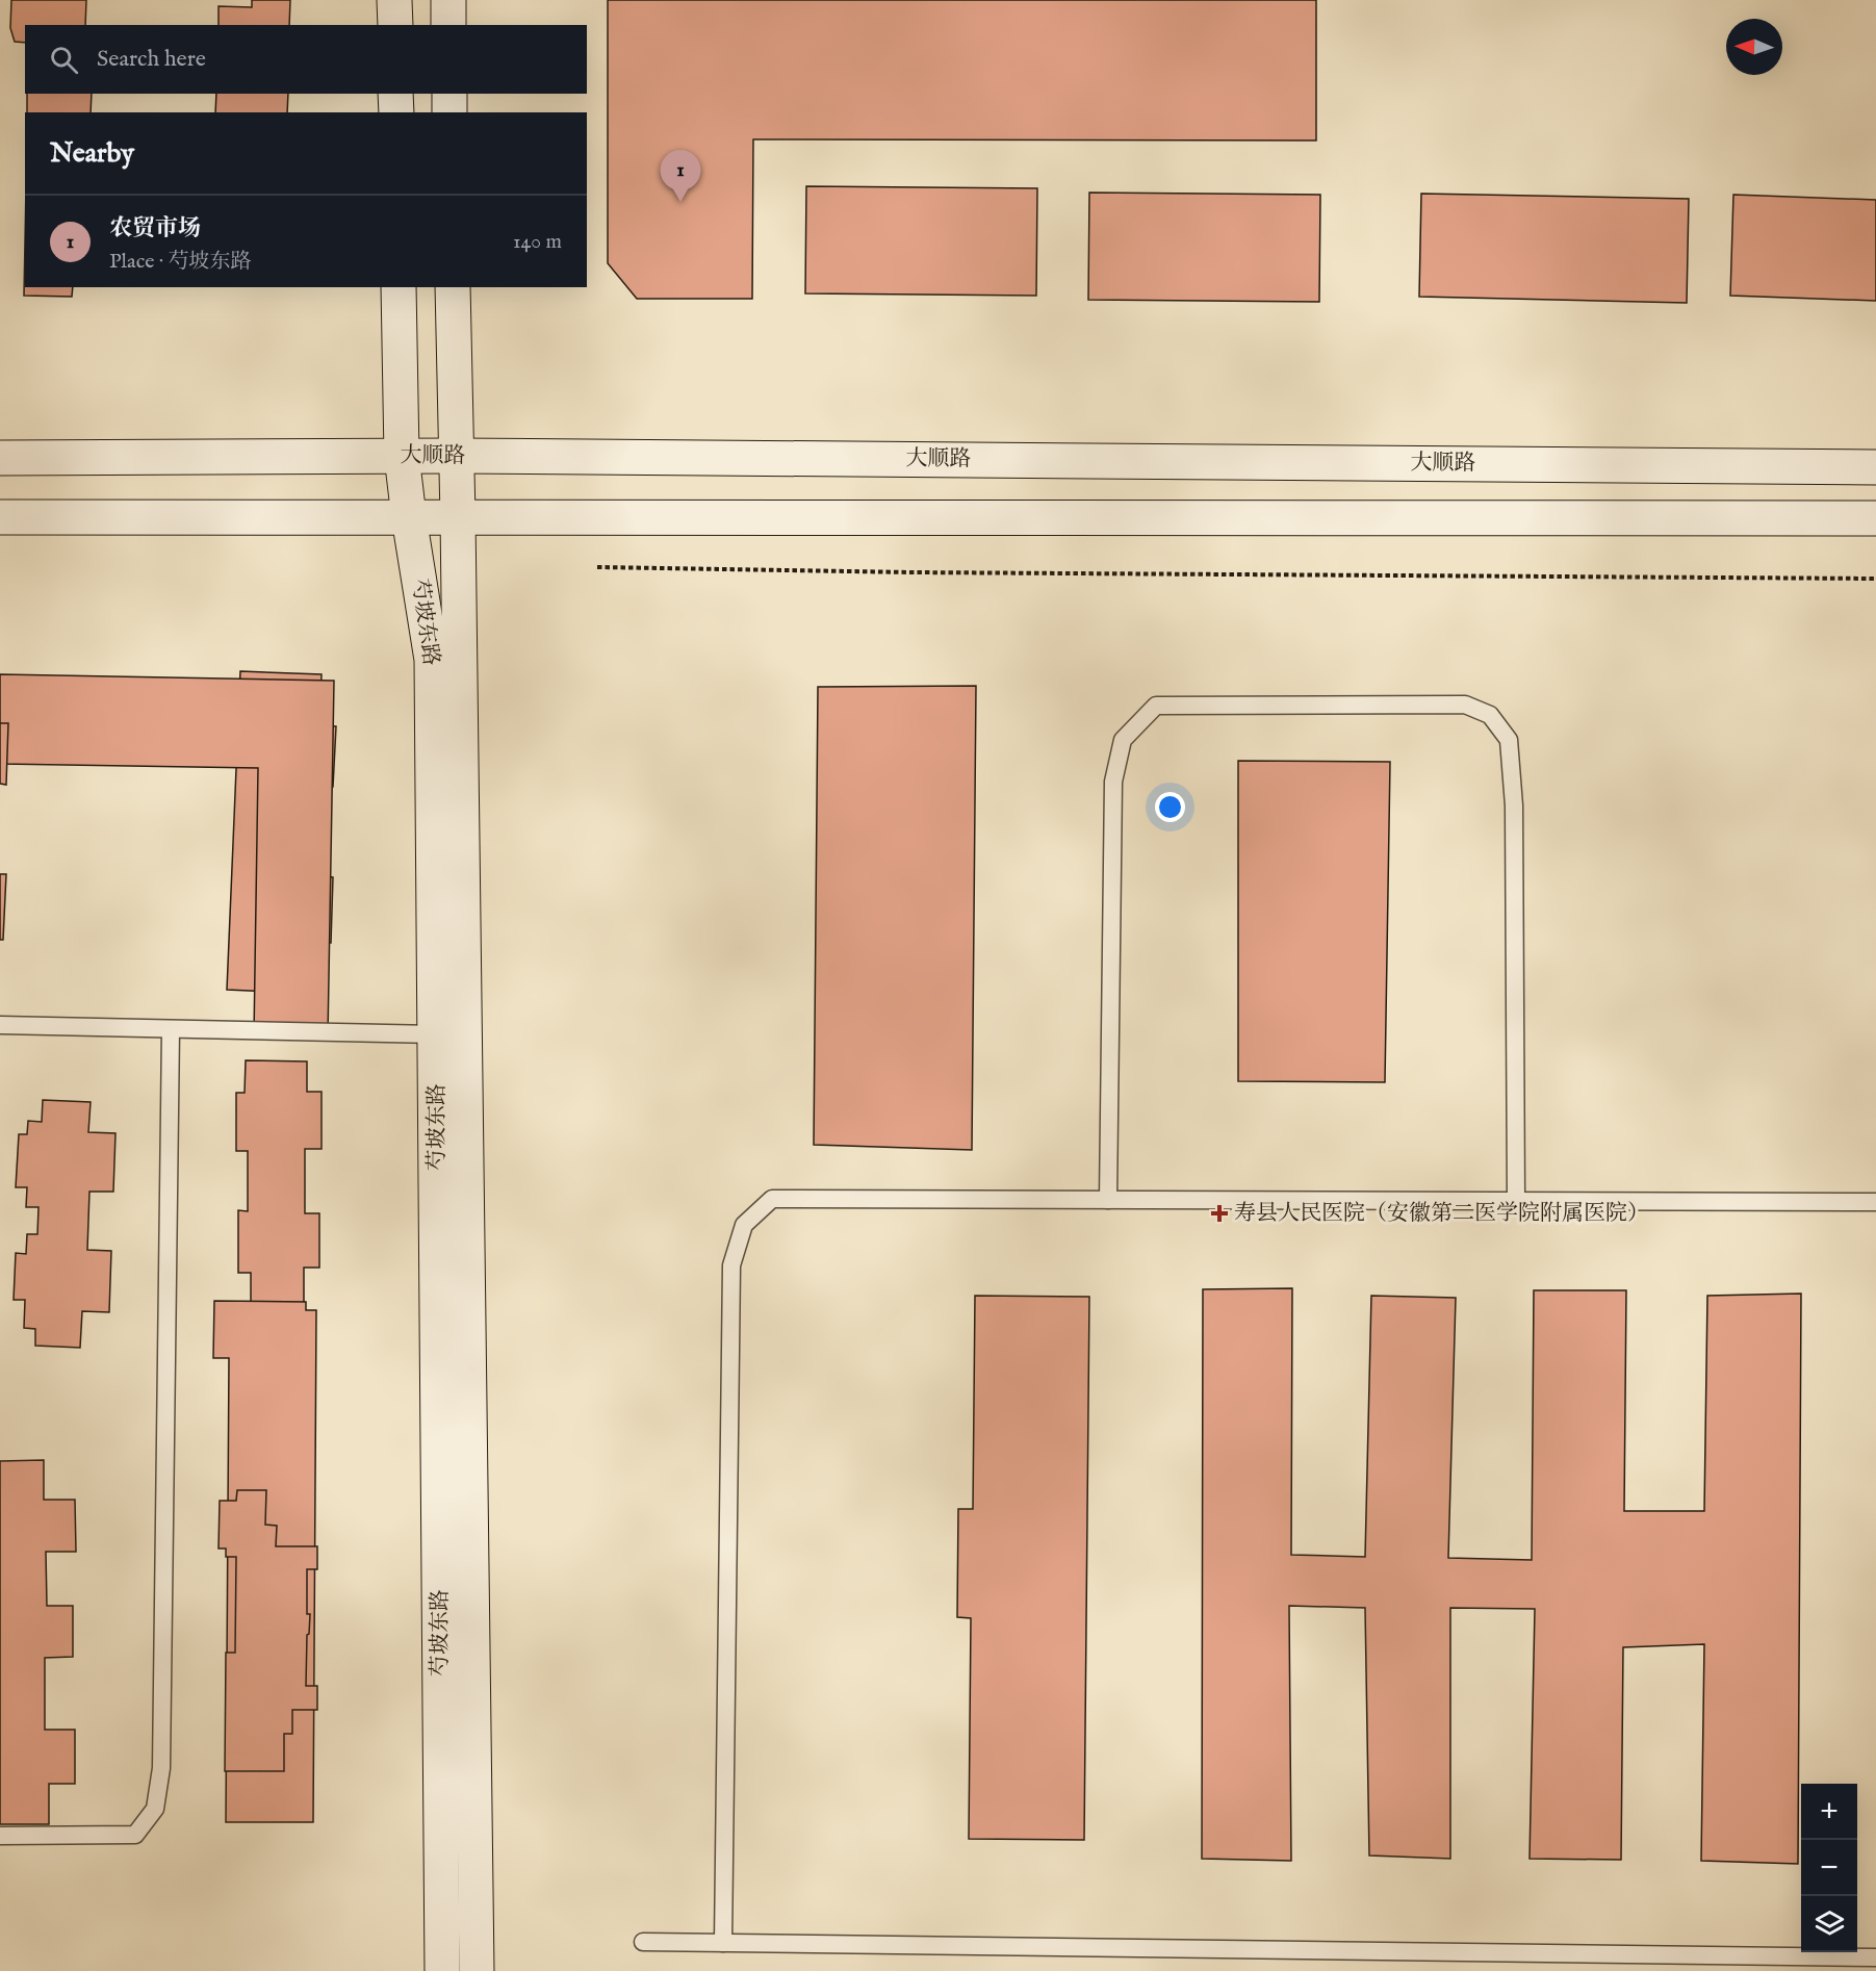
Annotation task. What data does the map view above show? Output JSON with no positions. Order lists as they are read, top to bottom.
{
  "streets": {
    "street": ["大顺路", "芍坡东路"]
  },
  "crossings": [
    ["大顺路", "芍坡东路"]
  ],
  "places": {
    "health": ["寿县人民医院（安徽第二医学院附属医院）"]
  },
  "north": "left",
  "page": {
    "search": "Search here",
    "heading": "Nearby",
    "pins": "1",
    "list": [
      {
        "mark": "1",
        "name": "农贸市场",
        "note": "Place · 芍坡东路",
        "value": "140 m"
      }
    ],
    "map_buttons": ["+", "−"]
  }
}
